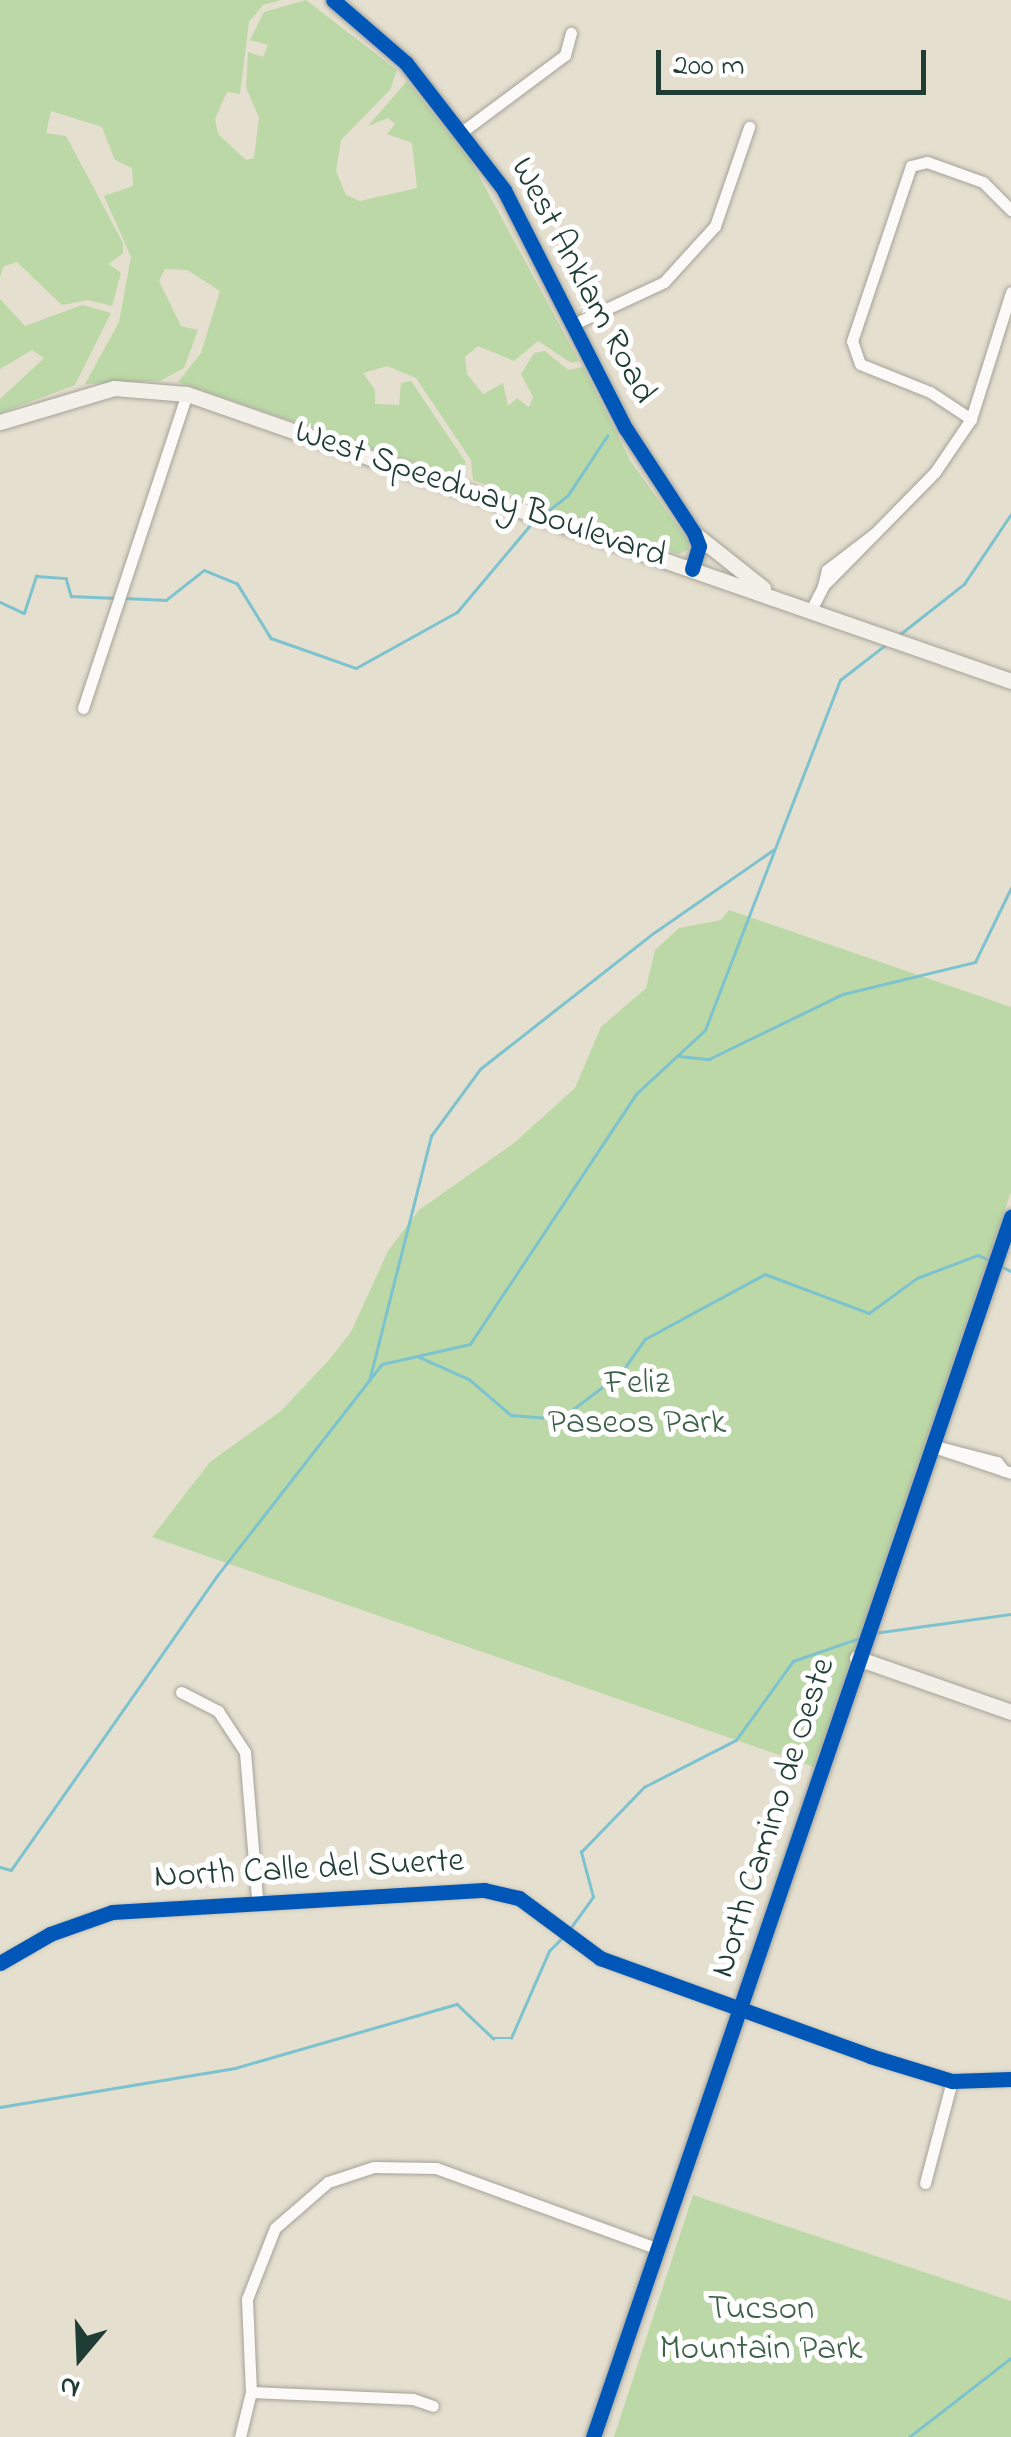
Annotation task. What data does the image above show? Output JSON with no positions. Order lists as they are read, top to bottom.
{
  "streets": {
    "main road": ["West Anklam Road", "West Speedway Boulevard", "North Camino de Oeste"],
    "street": ["North Calle del Suerte"]
  },
  "crossings": [
    ["West Anklam Road", "West Speedway Boulevard"],
    ["North Camino de Oeste", "North Calle del Suerte"]
  ],
  "parks": ["Feliz Paseos Park", "Tucson Mountain Park"],
  "scale_bar": "200 m",
  "north": "bottom"
}
